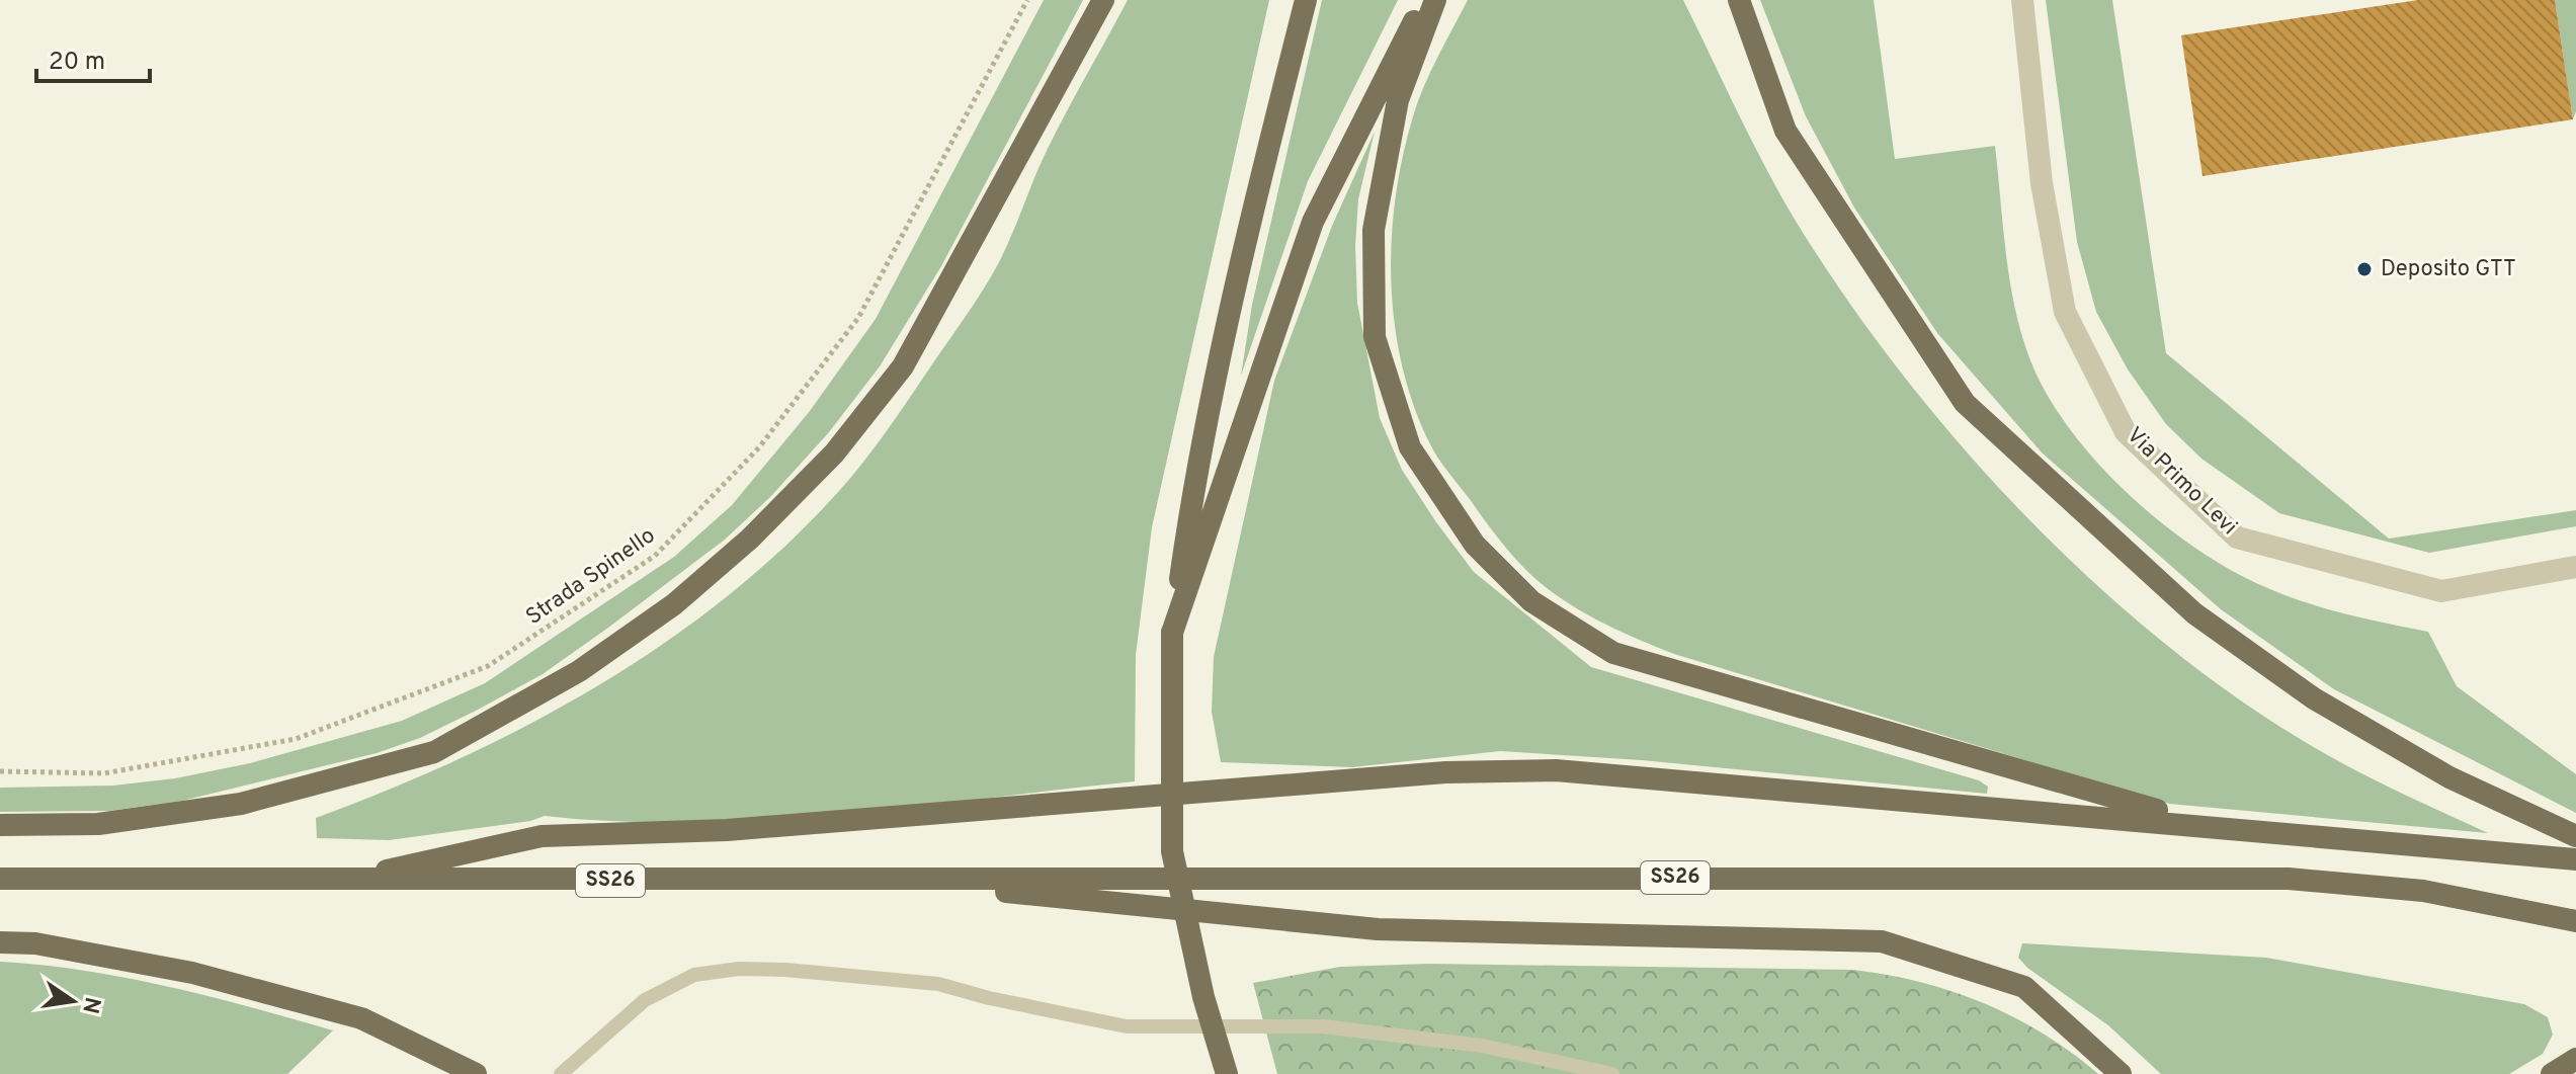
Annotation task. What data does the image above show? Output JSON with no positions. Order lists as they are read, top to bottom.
{
  "streets": {
    "main road": ["SS26"],
    "street": ["Via Primo Levi"],
    "path": ["Strada Spinello"]
  },
  "places": ["Deposito GTT"],
  "scale_bar": "20 m",
  "north": "right"
}
